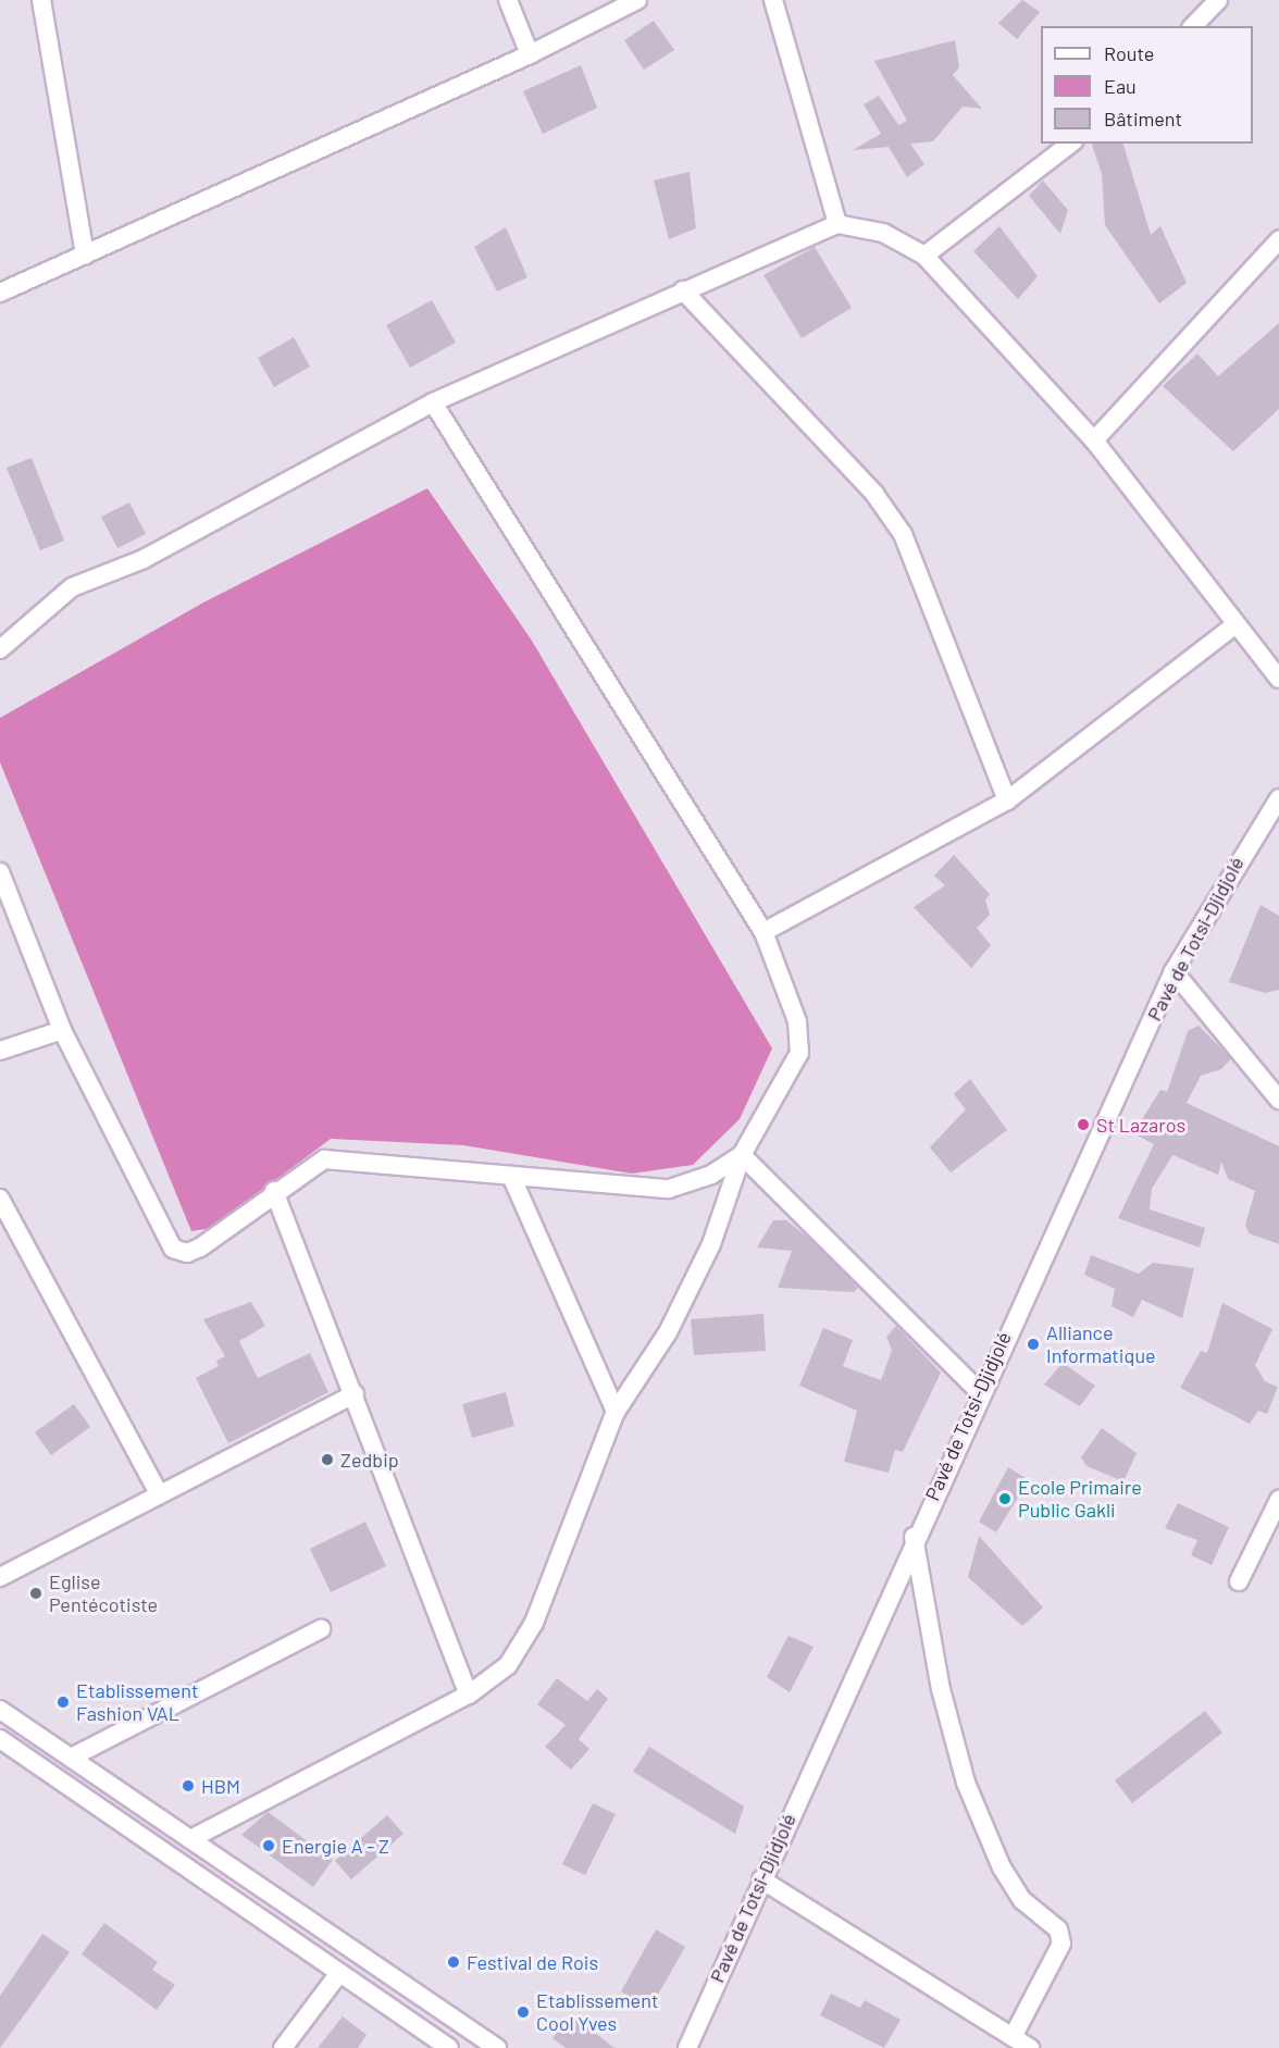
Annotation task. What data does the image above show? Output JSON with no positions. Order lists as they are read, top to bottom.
{
  "streets": {
    "street": ["Pavé de Totsi-Djidjolé"]
  },
  "places": [
    "St Lazaros",
    "Alliance Informatique",
    "Zedbip",
    "Ecole Primaire Public Gakli",
    "Eglise Pentécotiste",
    "Etablissement Fashion VAL",
    "HBM",
    "Energie A - Z",
    "Festival de Rois",
    "Etablissement Cool Yves"
  ],
  "legend": ["Route", "Eau", "Bâtiment"]
}
